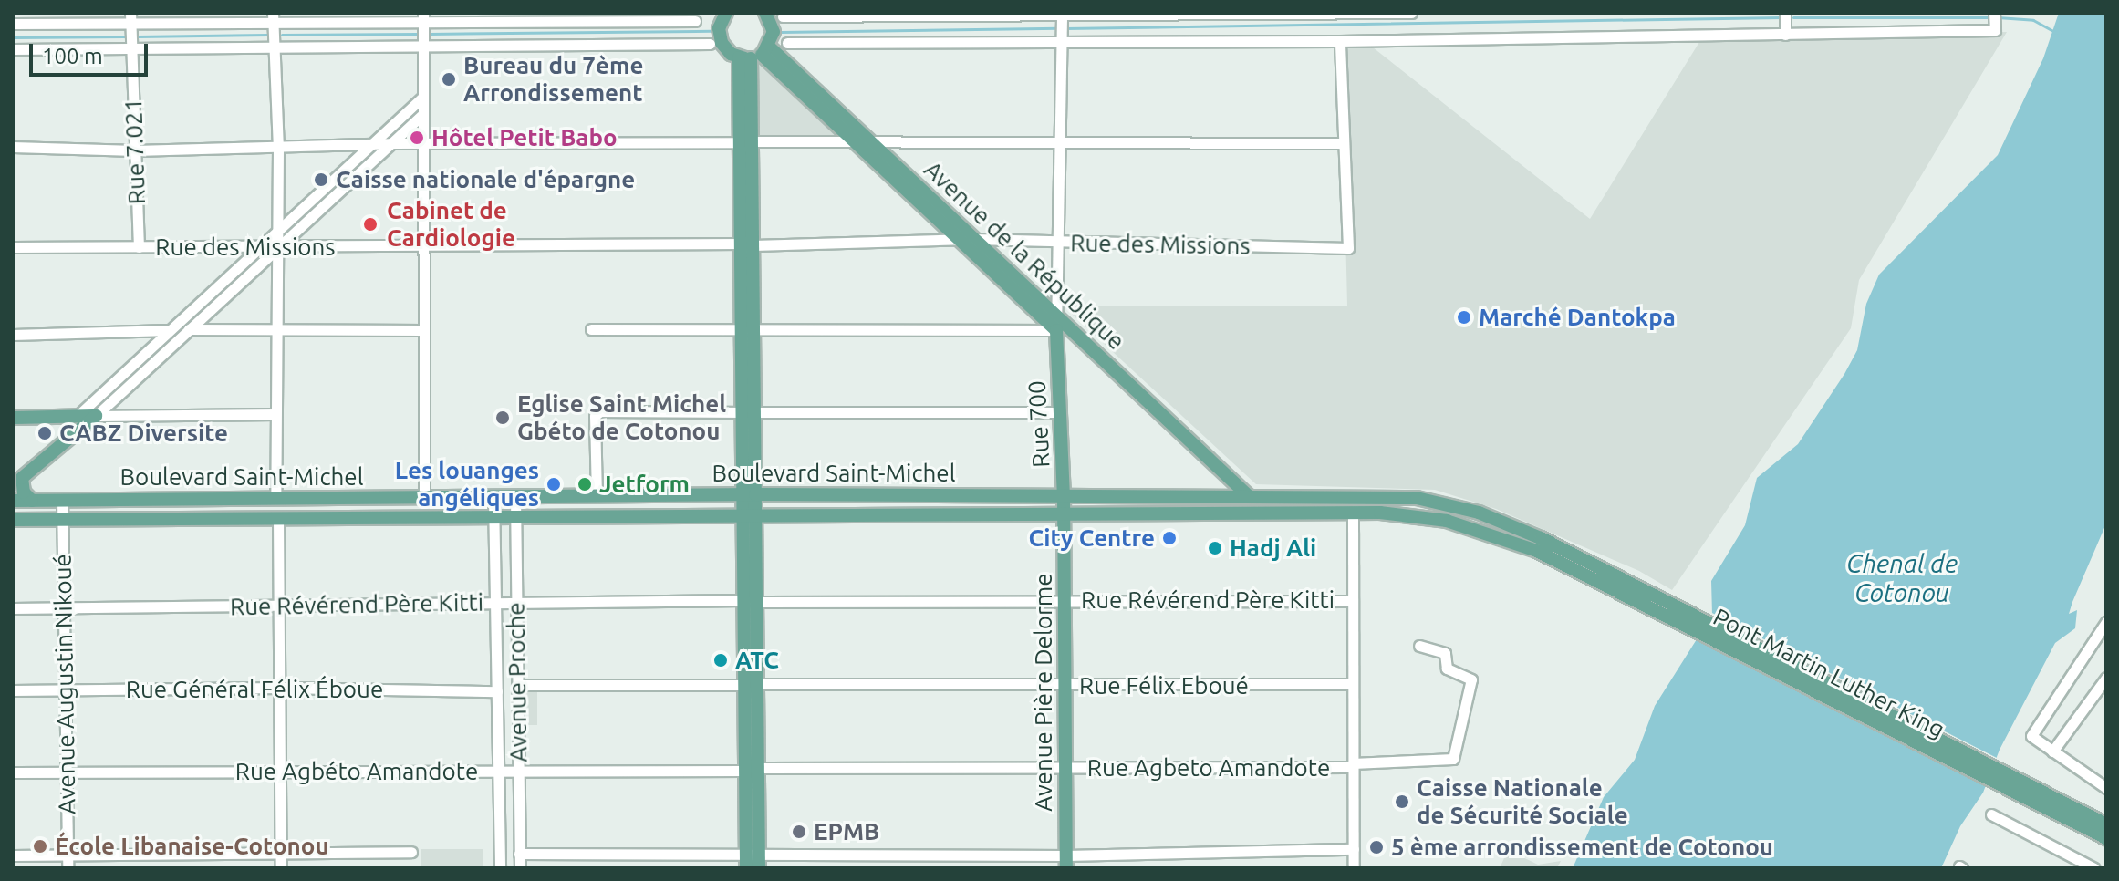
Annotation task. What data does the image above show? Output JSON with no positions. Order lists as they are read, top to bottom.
{
  "streets": {
    "main road": [
      "Avenue de la République",
      "Rue 700",
      "Boulevard Saint-Michel",
      "Pont Martin Luther King",
      "Avenue Pière Delorme"
    ],
    "street": [
      "Rue 7.021",
      "Rue des Missions",
      "Rue Révérend Père Kitti",
      "Avenue Proche",
      "Avenue Augustin Nikoué",
      "Rue Félix Eboué",
      "Rue Général Félix Éboue",
      "Rue Agbeto Amandote",
      "Rue Agbéto Amandote"
    ]
  },
  "crossings": [
    ["Rue 7.021", "Rue des Missions"],
    ["Rue des Missions", "Avenue de la République"],
    ["Avenue de la République", "Rue 700"],
    ["Avenue de la République", "Boulevard Saint-Michel"],
    ["Rue 700", "Boulevard Saint-Michel"],
    ["Rue 700", "Avenue Pière Delorme"],
    ["Boulevard Saint-Michel", "Pont Martin Luther King"],
    ["Boulevard Saint-Michel", "Avenue Proche"],
    ["Boulevard Saint-Michel", "Avenue Augustin Nikoué"],
    ["Boulevard Saint-Michel", "Avenue Pière Delorme"],
    ["Rue Révérend Père Kitti", "Avenue Proche"],
    ["Rue Révérend Père Kitti", "Avenue Augustin Nikoué"],
    ["Rue Révérend Père Kitti", "Avenue Pière Delorme"],
    ["Avenue Proche", "Rue Félix Eboué"],
    ["Avenue Proche", "Rue Général Félix Éboue"],
    ["Avenue Proche", "Rue Agbéto Amandote"],
    ["Avenue Augustin Nikoué", "Rue Général Félix Éboue"],
    ["Avenue Augustin Nikoué", "Rue Agbéto Amandote"],
    ["Rue Félix Eboué", "Avenue Pière Delorme"],
    ["Avenue Pière Delorme", "Rue Agbeto Amandote"],
    ["Rue Agbeto Amandote", "Rue Agbéto Amandote"]
  ],
  "water": ["Chenal de Cotonou"],
  "places": [
    "Bureau du 7ème Arrondissement",
    "Hôtel Petit Babo",
    "Caisse nationale d'épargne",
    "Cabinet de Cardiologie",
    "Marché Dantokpa",
    "Eglise Saint Michel Gbéto de Cotonou",
    "CABZ Diversite",
    "Les louanges angéliques",
    "Jetform",
    "City Centre",
    "Hadj Ali",
    "ATC",
    "Caisse Nationale de Sécurité Sociale",
    "EPMB",
    "École Libanaise-Cotonou",
    "5 ème arrondissement de Cotonou"
  ],
  "scale_bar": "100 m"
}
